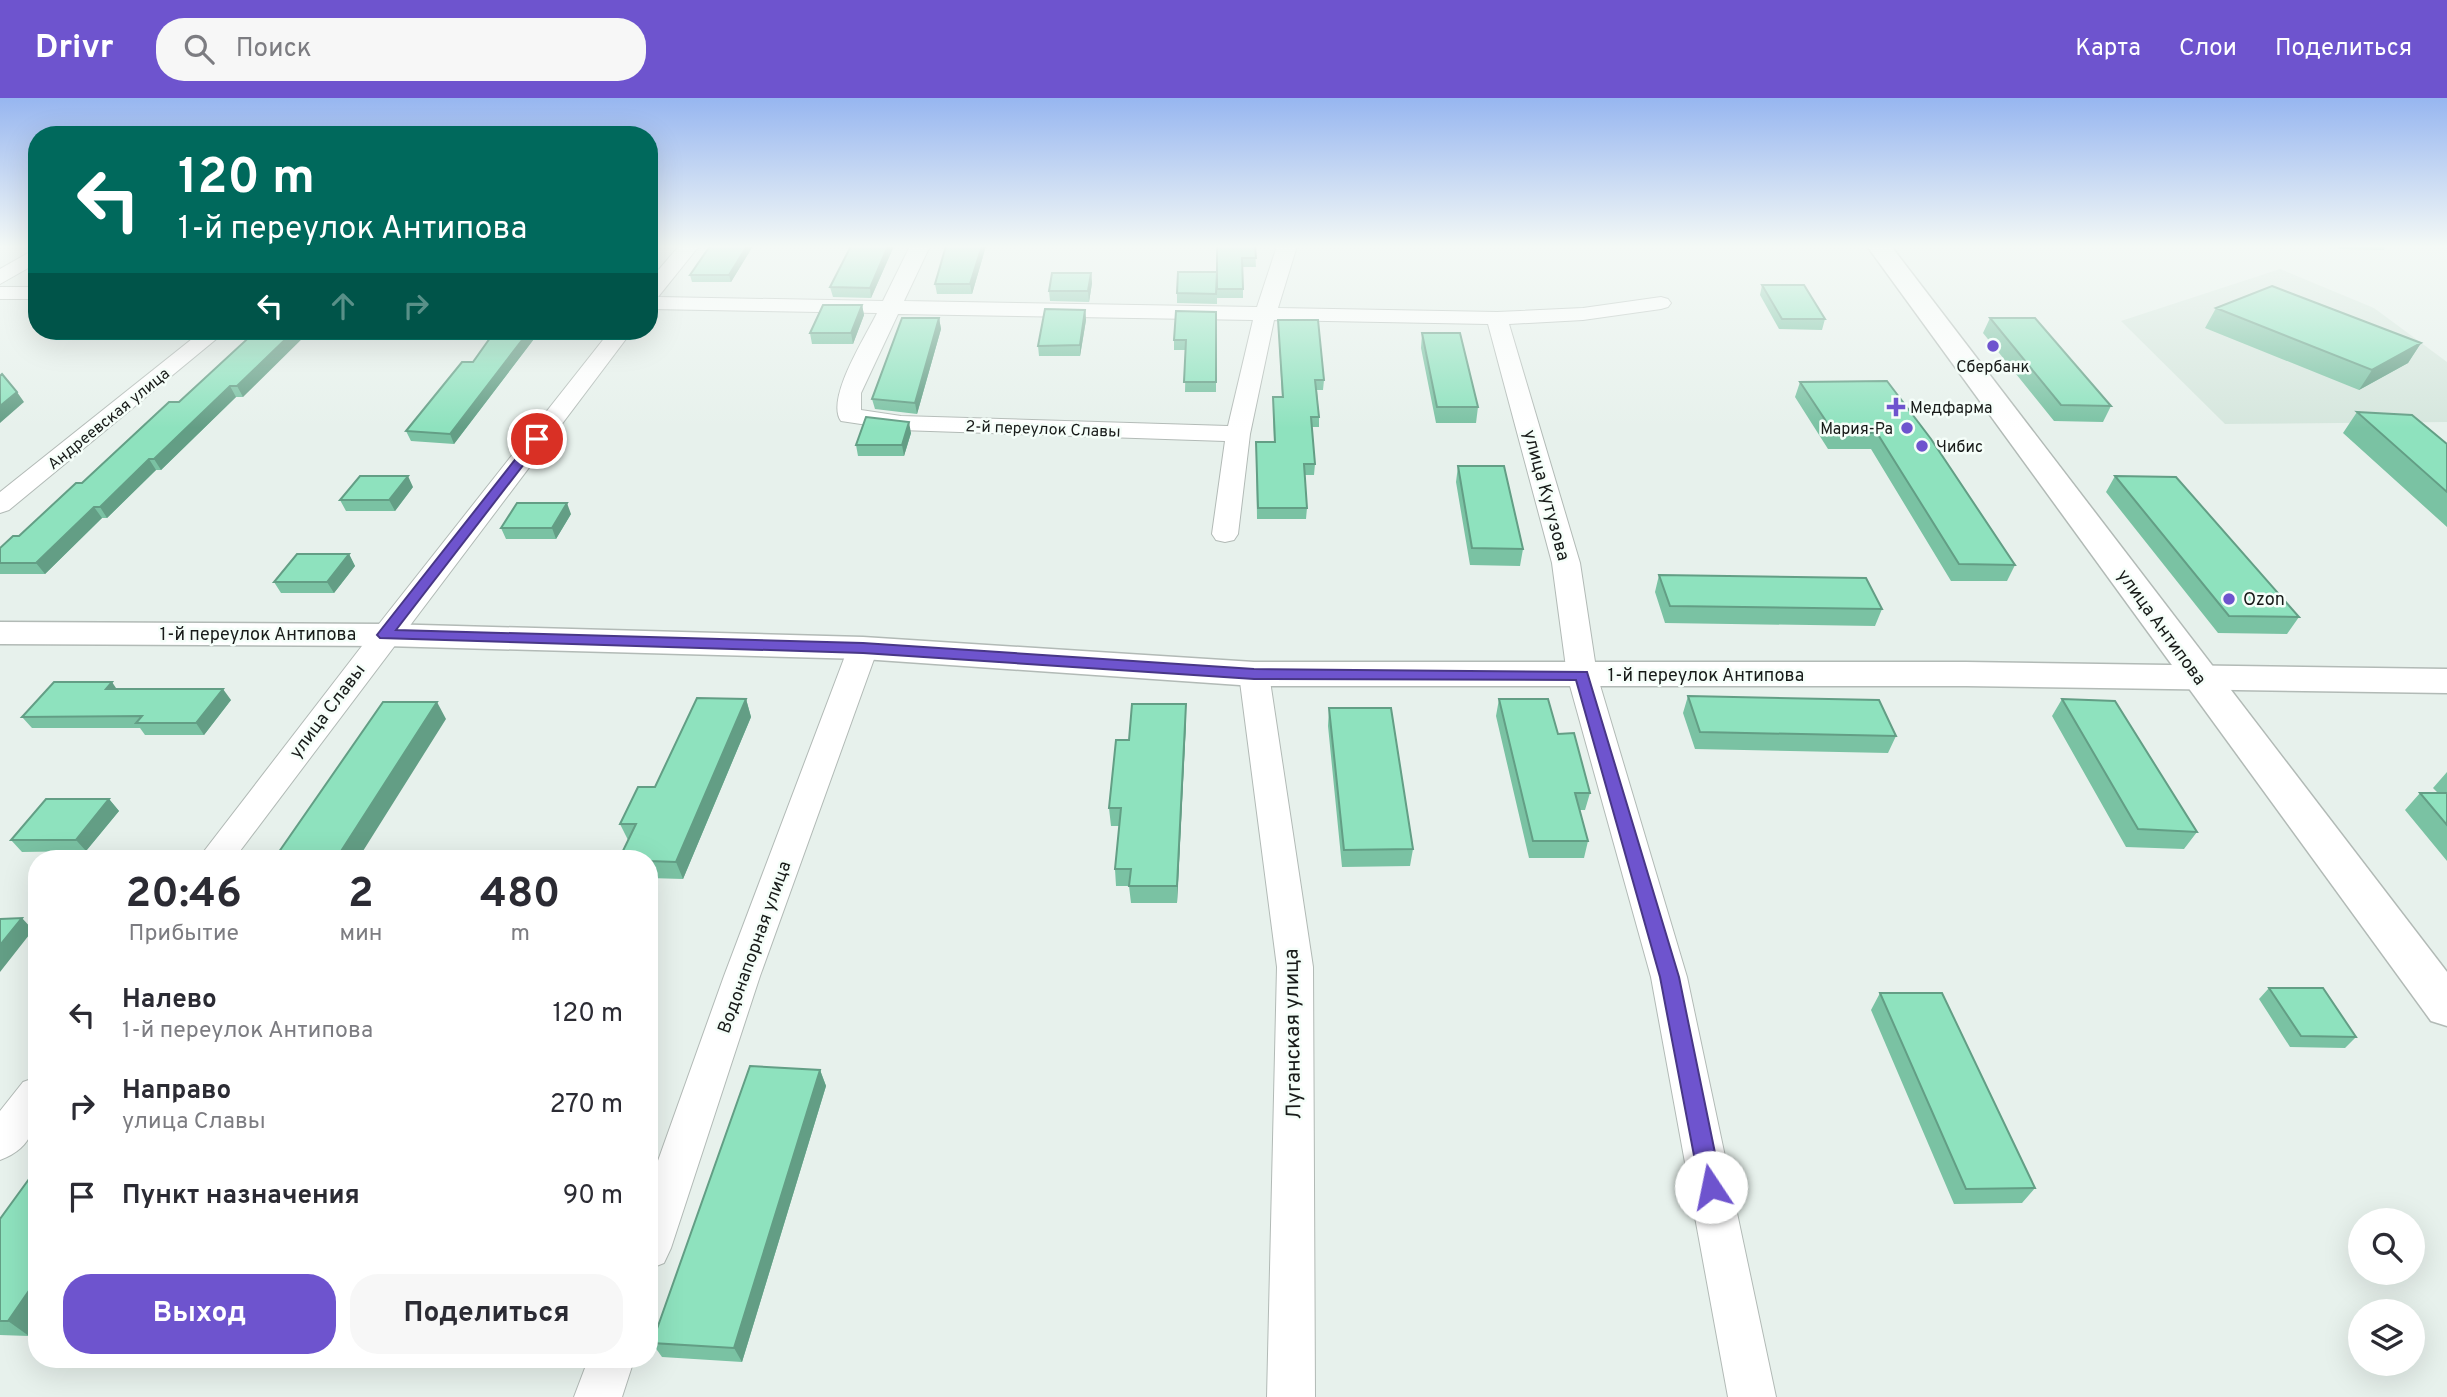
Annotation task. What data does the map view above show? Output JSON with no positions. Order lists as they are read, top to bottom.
{
  "streets": {
    "main road": ["улица Антипова", "1-й переулок Антипова"],
    "street": [
      "Андреевская улица",
      "2-й переулок Славы",
      "улица Кутузова",
      "улица Славы",
      "Водонапорная улица",
      "Луганская улица"
    ]
  },
  "crossings": [
    ["улица Кутузова", "1-й переулок Антипова"],
    ["улица Антипова", "1-й переулок Антипова"],
    ["1-й переулок Антипова", "улица Славы"],
    ["1-й переулок Антипова", "Водонапорная улица"],
    ["1-й переулок Антипова", "Луганская улица"]
  ],
  "places": {
    "other": [
      "Сбербанк",
      "Мария-Ра",
      "Чибис",
      "Ozon"
    ],
    "health": ["Медфарма"]
  },
  "page": {
    "header": "Drivr",
    "search": "Поиск",
    "nav": ["Карта", "Слои", "Поделиться"],
    "turn": ["120 m", "1-й переулок Антипова"],
    "eta": [
      "20:46",
      "Прибытие",
      "2",
      "мин",
      "480",
      "m"
    ],
    "list": [
      {
        "name": "Налево",
        "note": "1-й переулок Антипова",
        "value": "120 m"
      },
      {
        "name": "Направо",
        "note": "улица Славы",
        "value": "270 m"
      },
      {
        "name": "Пункт назначения",
        "value": "90 m"
      }
    ],
    "buttons": ["Выход", "Поделиться"]
  }
}
